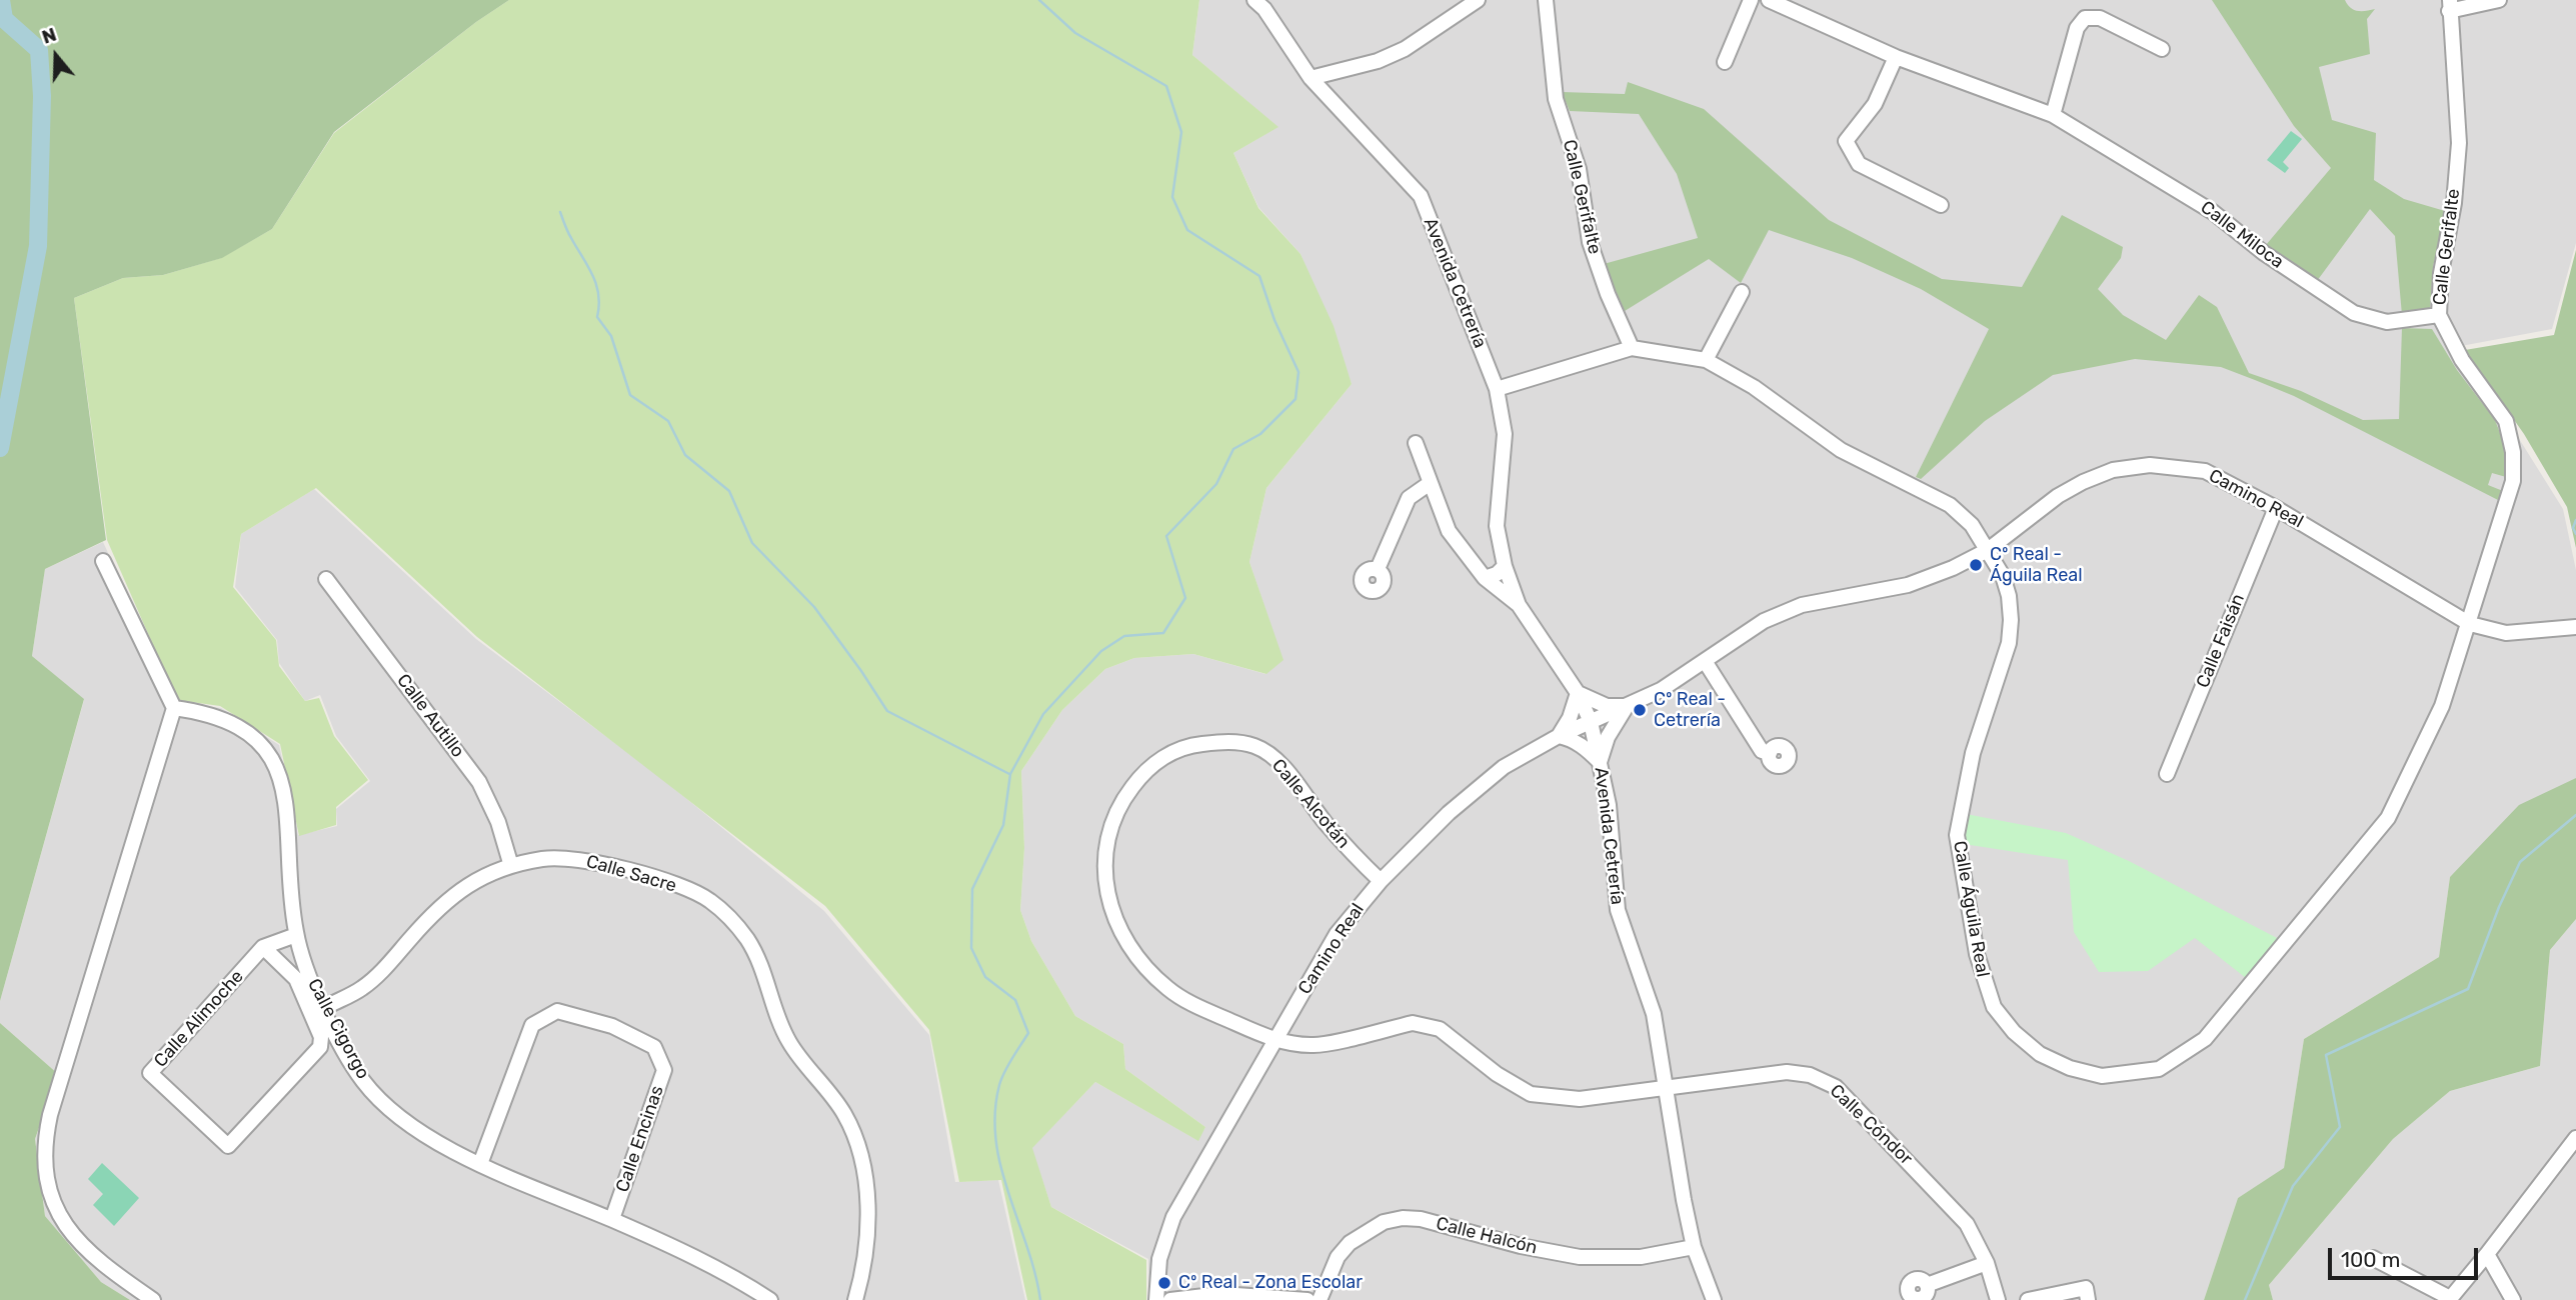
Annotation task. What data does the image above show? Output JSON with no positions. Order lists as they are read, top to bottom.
{
  "streets": {
    "street": [
      "Calle Gerifalte",
      "Calle Miloca",
      "Avenida Cetrería",
      "Camino Real",
      "Calle Faisán",
      "Calle Autillo",
      "Calle Alcotán",
      "Calle Sacre",
      "Calle Águila Real",
      "Calle Alimoche",
      "Calle Cigorgo",
      "Calle Cóndor",
      "Calle Encinas",
      "Calle Halcón"
    ]
  },
  "crossings": [
    ["Calle Gerifalte", "Calle Miloca"],
    ["Calle Gerifalte", "Camino Real"],
    ["Calle Gerifalte", "Calle Águila Real"],
    ["Avenida Cetrería", "Camino Real"],
    ["Avenida Cetrería", "Calle Alcotán"],
    ["Avenida Cetrería", "Calle Águila Real"],
    ["Avenida Cetrería", "Calle Cóndor"],
    ["Avenida Cetrería", "Calle Halcón"],
    ["Camino Real", "Calle Faisán"],
    ["Camino Real", "Calle Alcotán"],
    ["Camino Real", "Calle Águila Real"],
    ["Calle Autillo", "Calle Sacre"],
    ["Calle Alcotán", "Calle Cóndor"],
    ["Calle Sacre", "Calle Cigorgo"],
    ["Calle Alimoche", "Calle Cigorgo"],
    ["Calle Cigorgo", "Calle Encinas"]
  ],
  "places": ["Cº Real - Águila Real", "Cº Real - Cetrería", "Cº Real - Zona Escolar"],
  "scale_bar": "100 m",
  "north": "top"
}
